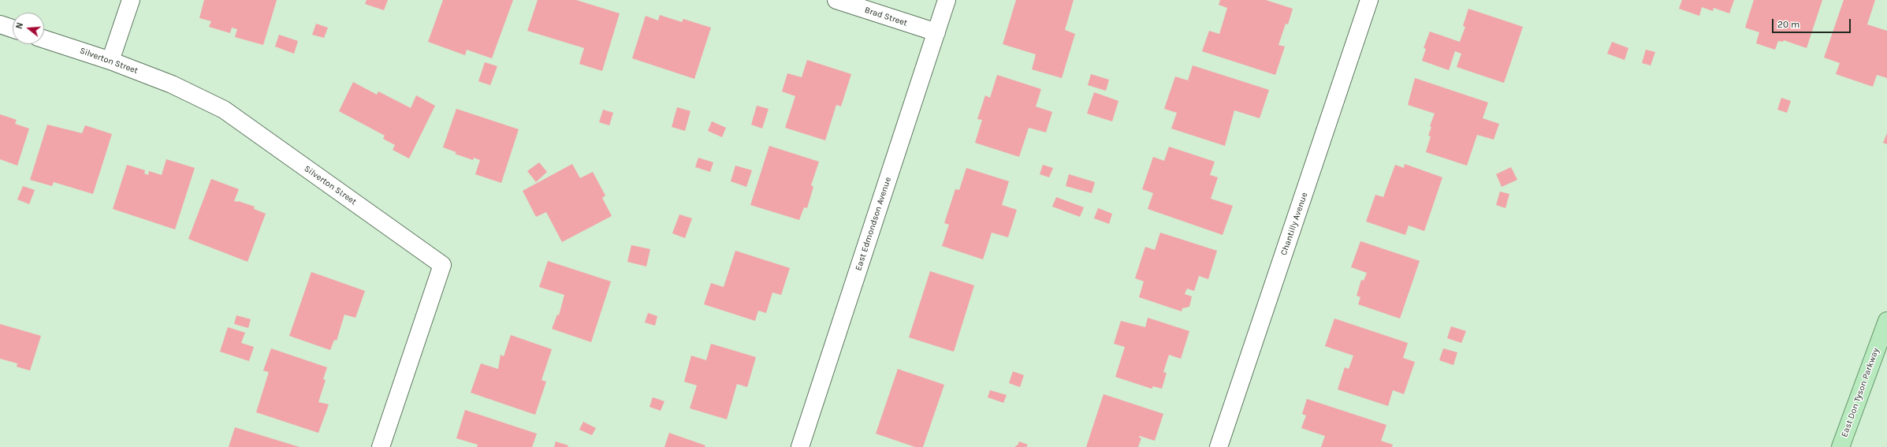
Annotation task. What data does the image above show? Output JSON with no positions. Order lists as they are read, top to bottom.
{
  "streets": {
    "main road": ["East Don Tyson Parkway"],
    "street": [
      "Brad Street",
      "Silverton Street",
      "East Edmondson Avenue",
      "Chantilly Avenue"
    ]
  },
  "crossings": [
    ["Brad Street", "East Edmondson Avenue"]
  ],
  "scale_bar": "20 m",
  "north": "left"
}
